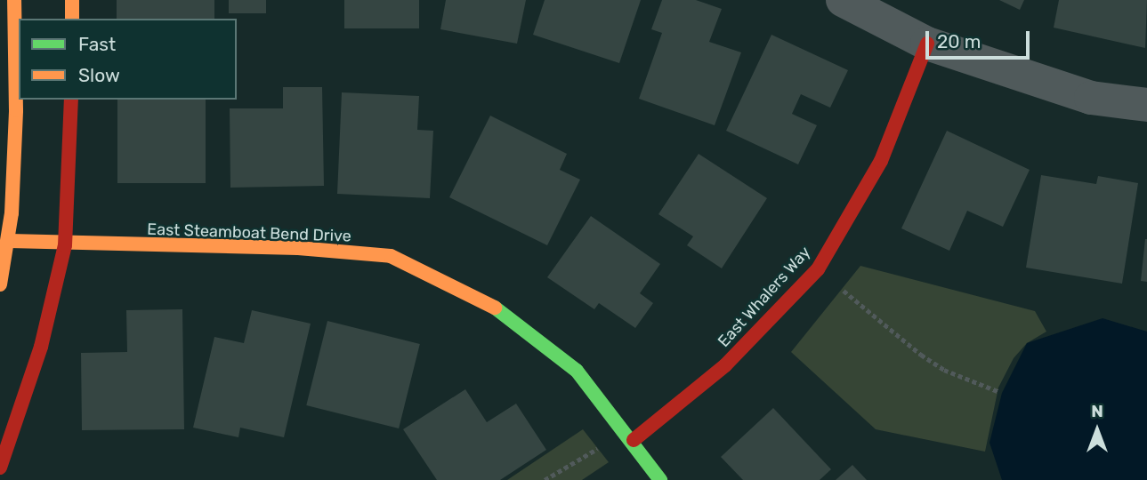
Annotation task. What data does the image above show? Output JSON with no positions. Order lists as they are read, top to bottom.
{
  "streets": {
    "street": ["East Steamboat Bend Drive", "East Whalers Way"]
  },
  "crossings": [
    ["East Steamboat Bend Drive", "East Whalers Way"]
  ],
  "legend": ["Fast", "Slow"],
  "scale_bar": "20 m",
  "north": "top"
}
